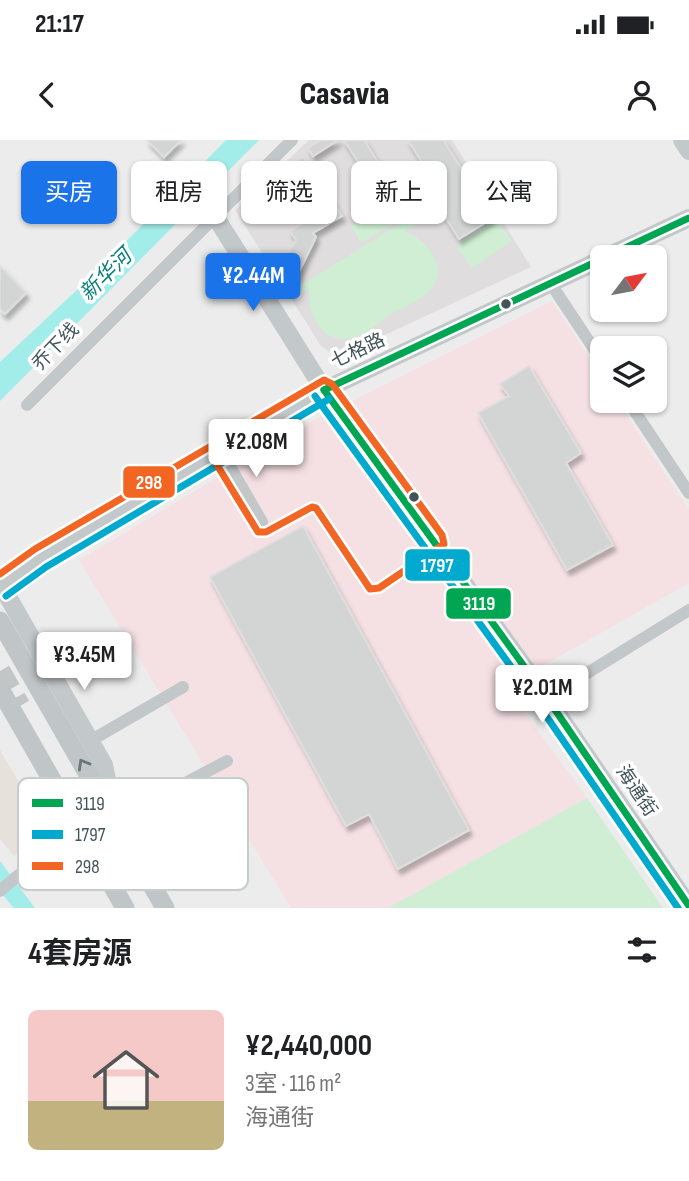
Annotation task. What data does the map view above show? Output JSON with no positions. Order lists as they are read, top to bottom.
{
  "streets": {
    "street": ["乔下线", "七格路", "海通街"]
  },
  "crossings": [
    ["七格路", "海通街"]
  ],
  "water": ["新华河"],
  "lines": ["transit line 3119", "transit line 298", "transit line 1797"],
  "legend": ["3119", "1797", "298"],
  "north": "top right",
  "page": {
    "status": "21:17",
    "header": "Casavia",
    "chip": [
      "买房",
      "租房",
      "筛选",
      "新上",
      "公寓"
    ],
    "price": [
      "¥2.44M",
      "¥2.08M",
      "¥3.45M",
      "¥2.01M"
    ],
    "heading": "4套房源",
    "list": [
      {
        "name": "¥2,440,000",
        "note": "3室 · 116 m² · 海通街"
      }
    ]
  }
}
